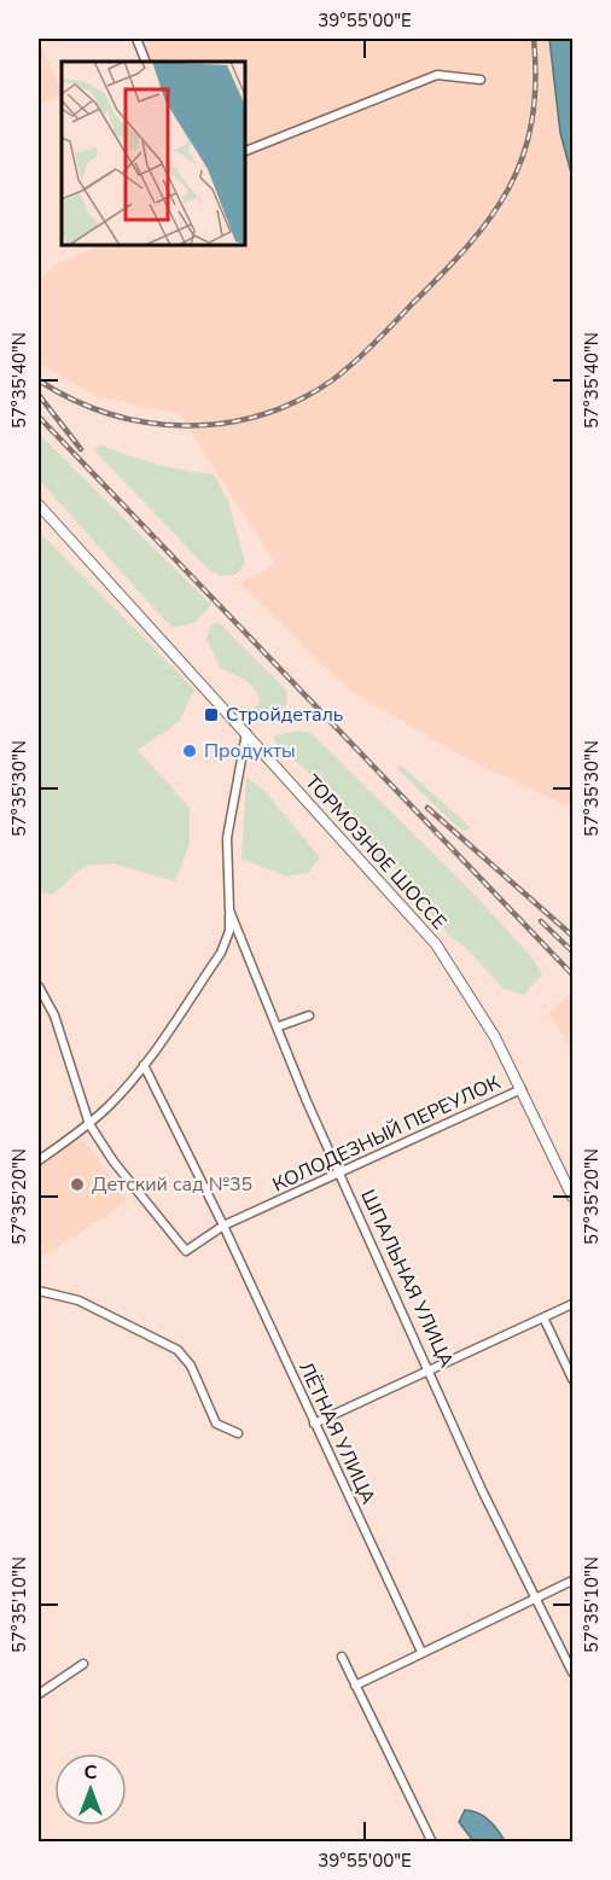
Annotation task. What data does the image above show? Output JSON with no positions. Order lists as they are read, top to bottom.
{
  "streets": {
    "street": [
      "ТОРМОЗНОЕ ШОССЕ",
      "КОЛОДЕЗНЫЙ ПЕРЕУЛОК",
      "ШПАЛЬНАЯ УЛИЦА",
      "ЛЁТНАЯ УЛИЦА"
    ]
  },
  "crossings": [
    ["ТОРМОЗНОЕ ШОССЕ", "КОЛОДЕЗНЫЙ ПЕРЕУЛОК"],
    ["ТОРМОЗНОЕ ШОССЕ", "ШПАЛЬНАЯ УЛИЦА"],
    ["КОЛОДЕЗНЫЙ ПЕРЕУЛОК", "ШПАЛЬНАЯ УЛИЦА"],
    ["КОЛОДЕЗНЫЙ ПЕРЕУЛОК", "ЛЁТНАЯ УЛИЦА"]
  ],
  "places": {
    "transit": ["Стройдеталь"],
    "other": ["Продукты", "Детский сад №35"]
  },
  "north": "top",
  "coordinates": [
    "39°55'00\"E",
    "57°35'40\"N",
    "57°35'30\"N",
    "57°35'20\"N",
    "57°35'10\"N"
  ]
}
